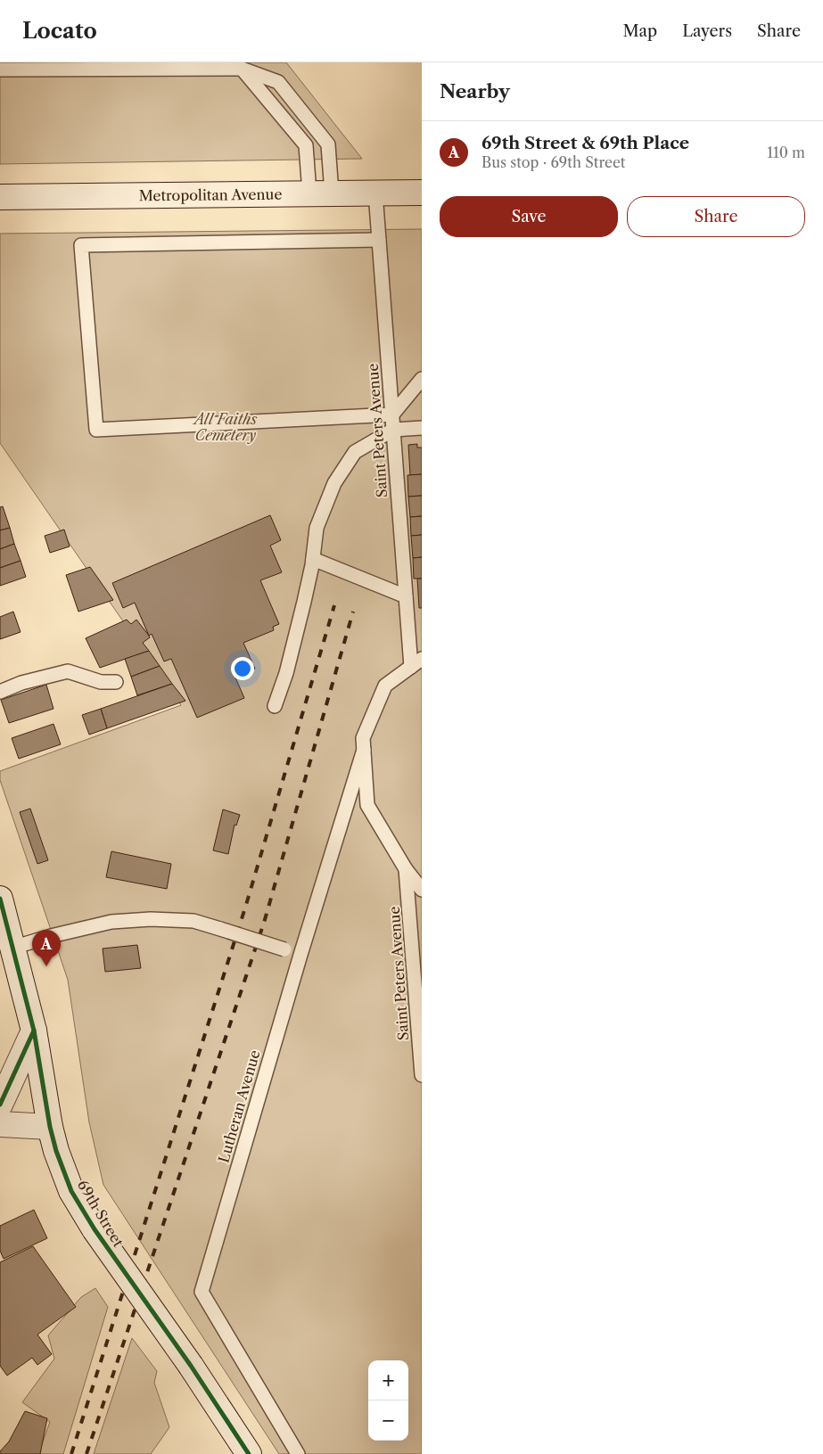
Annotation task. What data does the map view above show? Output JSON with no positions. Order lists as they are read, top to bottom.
{
  "streets": {
    "main road": ["Metropolitan Avenue", "69th Street"],
    "lane": ["Saint Peters Avenue", "Lutheran Avenue"]
  },
  "crossings": [
    ["Metropolitan Avenue", "Saint Peters Avenue"]
  ],
  "parks": ["All Faiths Cemetery"],
  "page": {
    "header": "Locato",
    "nav": ["Map", "Layers", "Share"],
    "heading": "Nearby",
    "list": [
      {
        "mark": "A",
        "name": "69th Street & 69th Place",
        "note": "Bus stop · 69th Street",
        "value": "110 m"
      }
    ],
    "buttons": ["Save", "Share"],
    "pins": "A",
    "map_buttons": ["+", "−"]
  }
}
